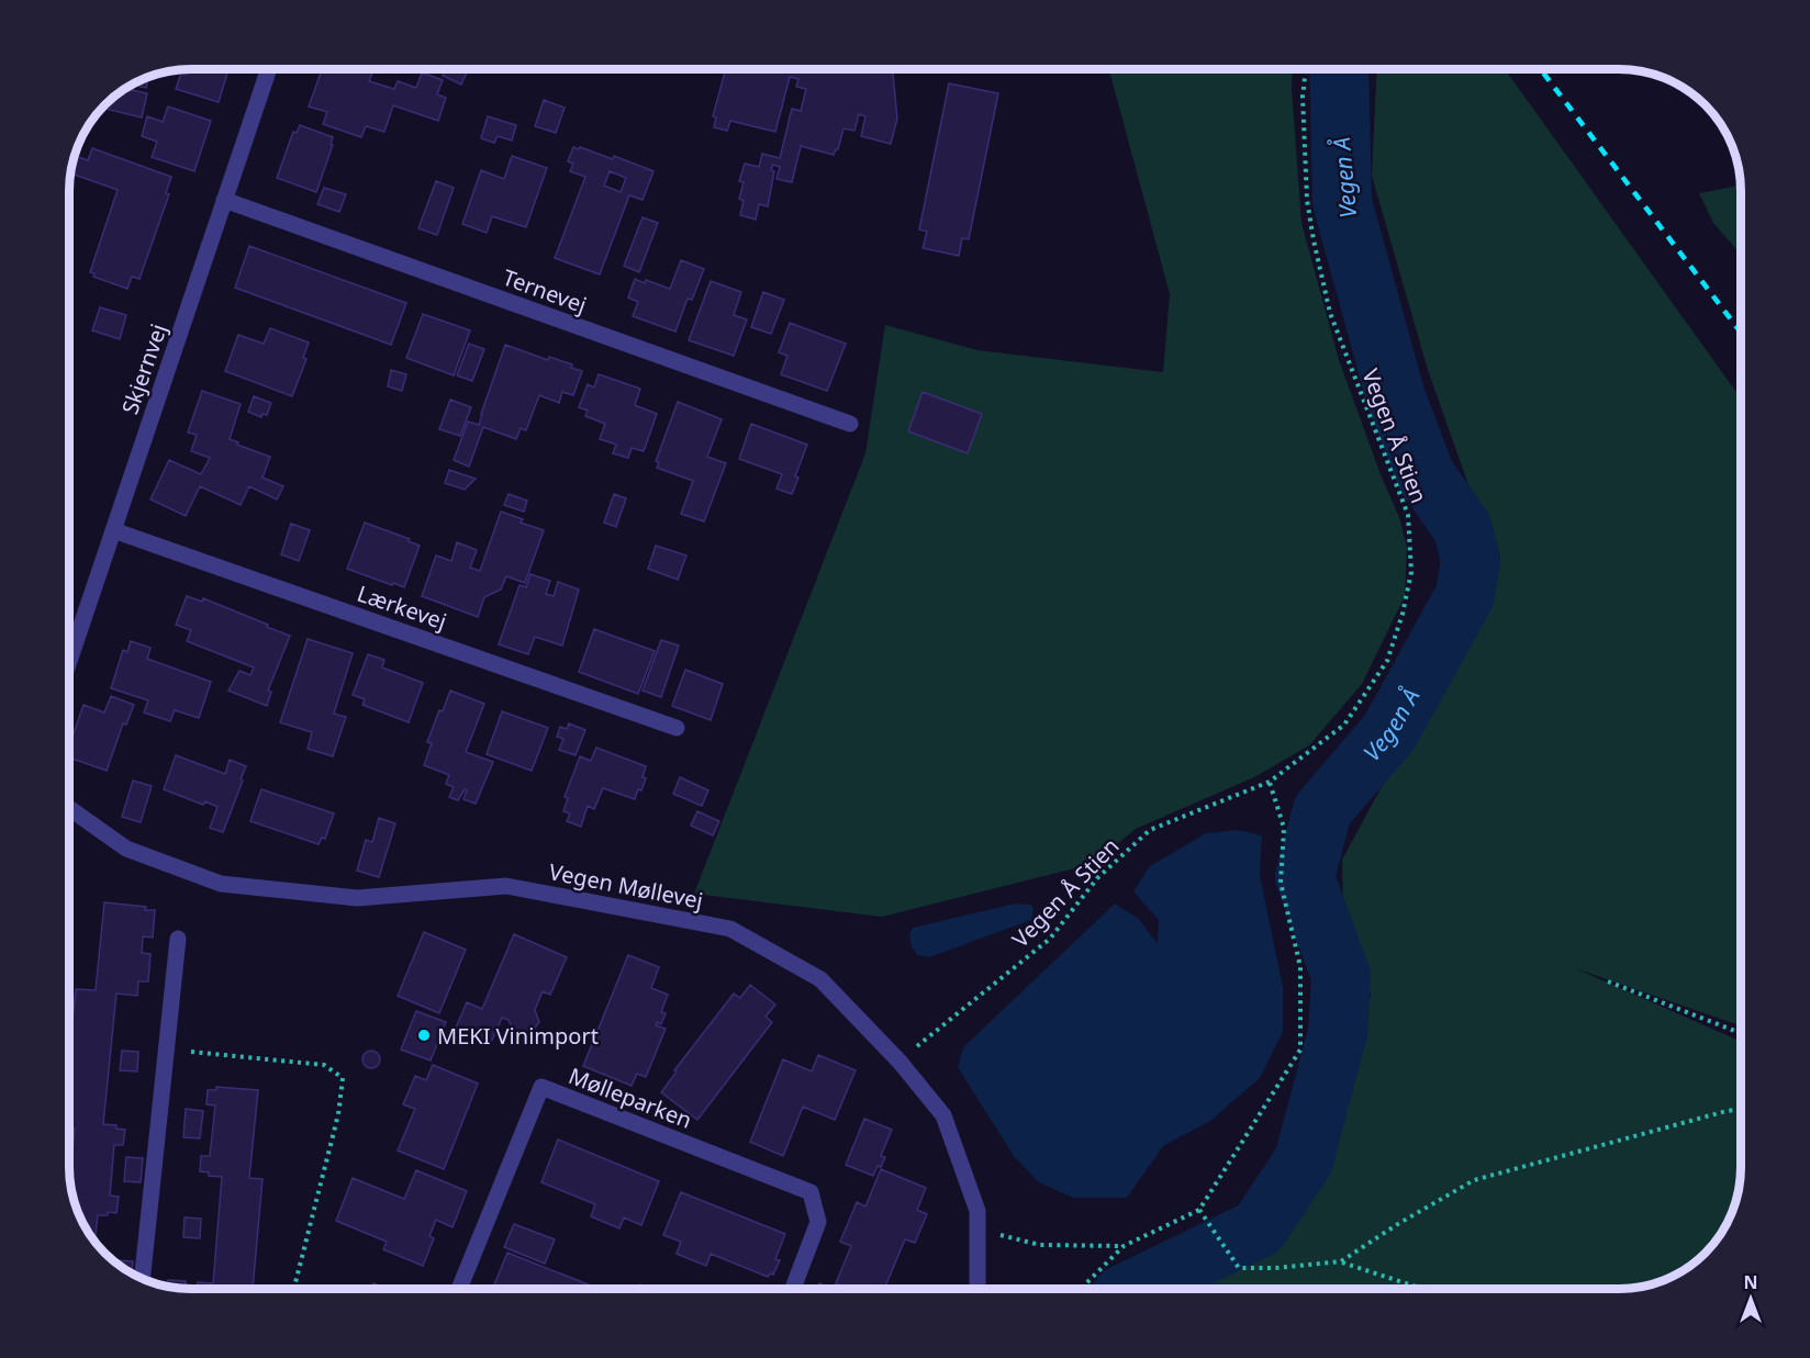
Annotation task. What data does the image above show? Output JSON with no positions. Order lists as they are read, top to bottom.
{
  "streets": {
    "street": [
      "Ternevej",
      "Skjernvej",
      "Lærkevej",
      "Vegen Møllevej",
      "Mølleparken"
    ],
    "path": ["Vegen Å Stien"]
  },
  "crossings": [
    ["Ternevej", "Skjernvej"],
    ["Skjernvej", "Lærkevej"],
    ["Vegen Å Stien", "Vegen Møllevej"]
  ],
  "water": ["Vegen Å"],
  "places": ["MEKI Vinimport"],
  "north": "top"
}
